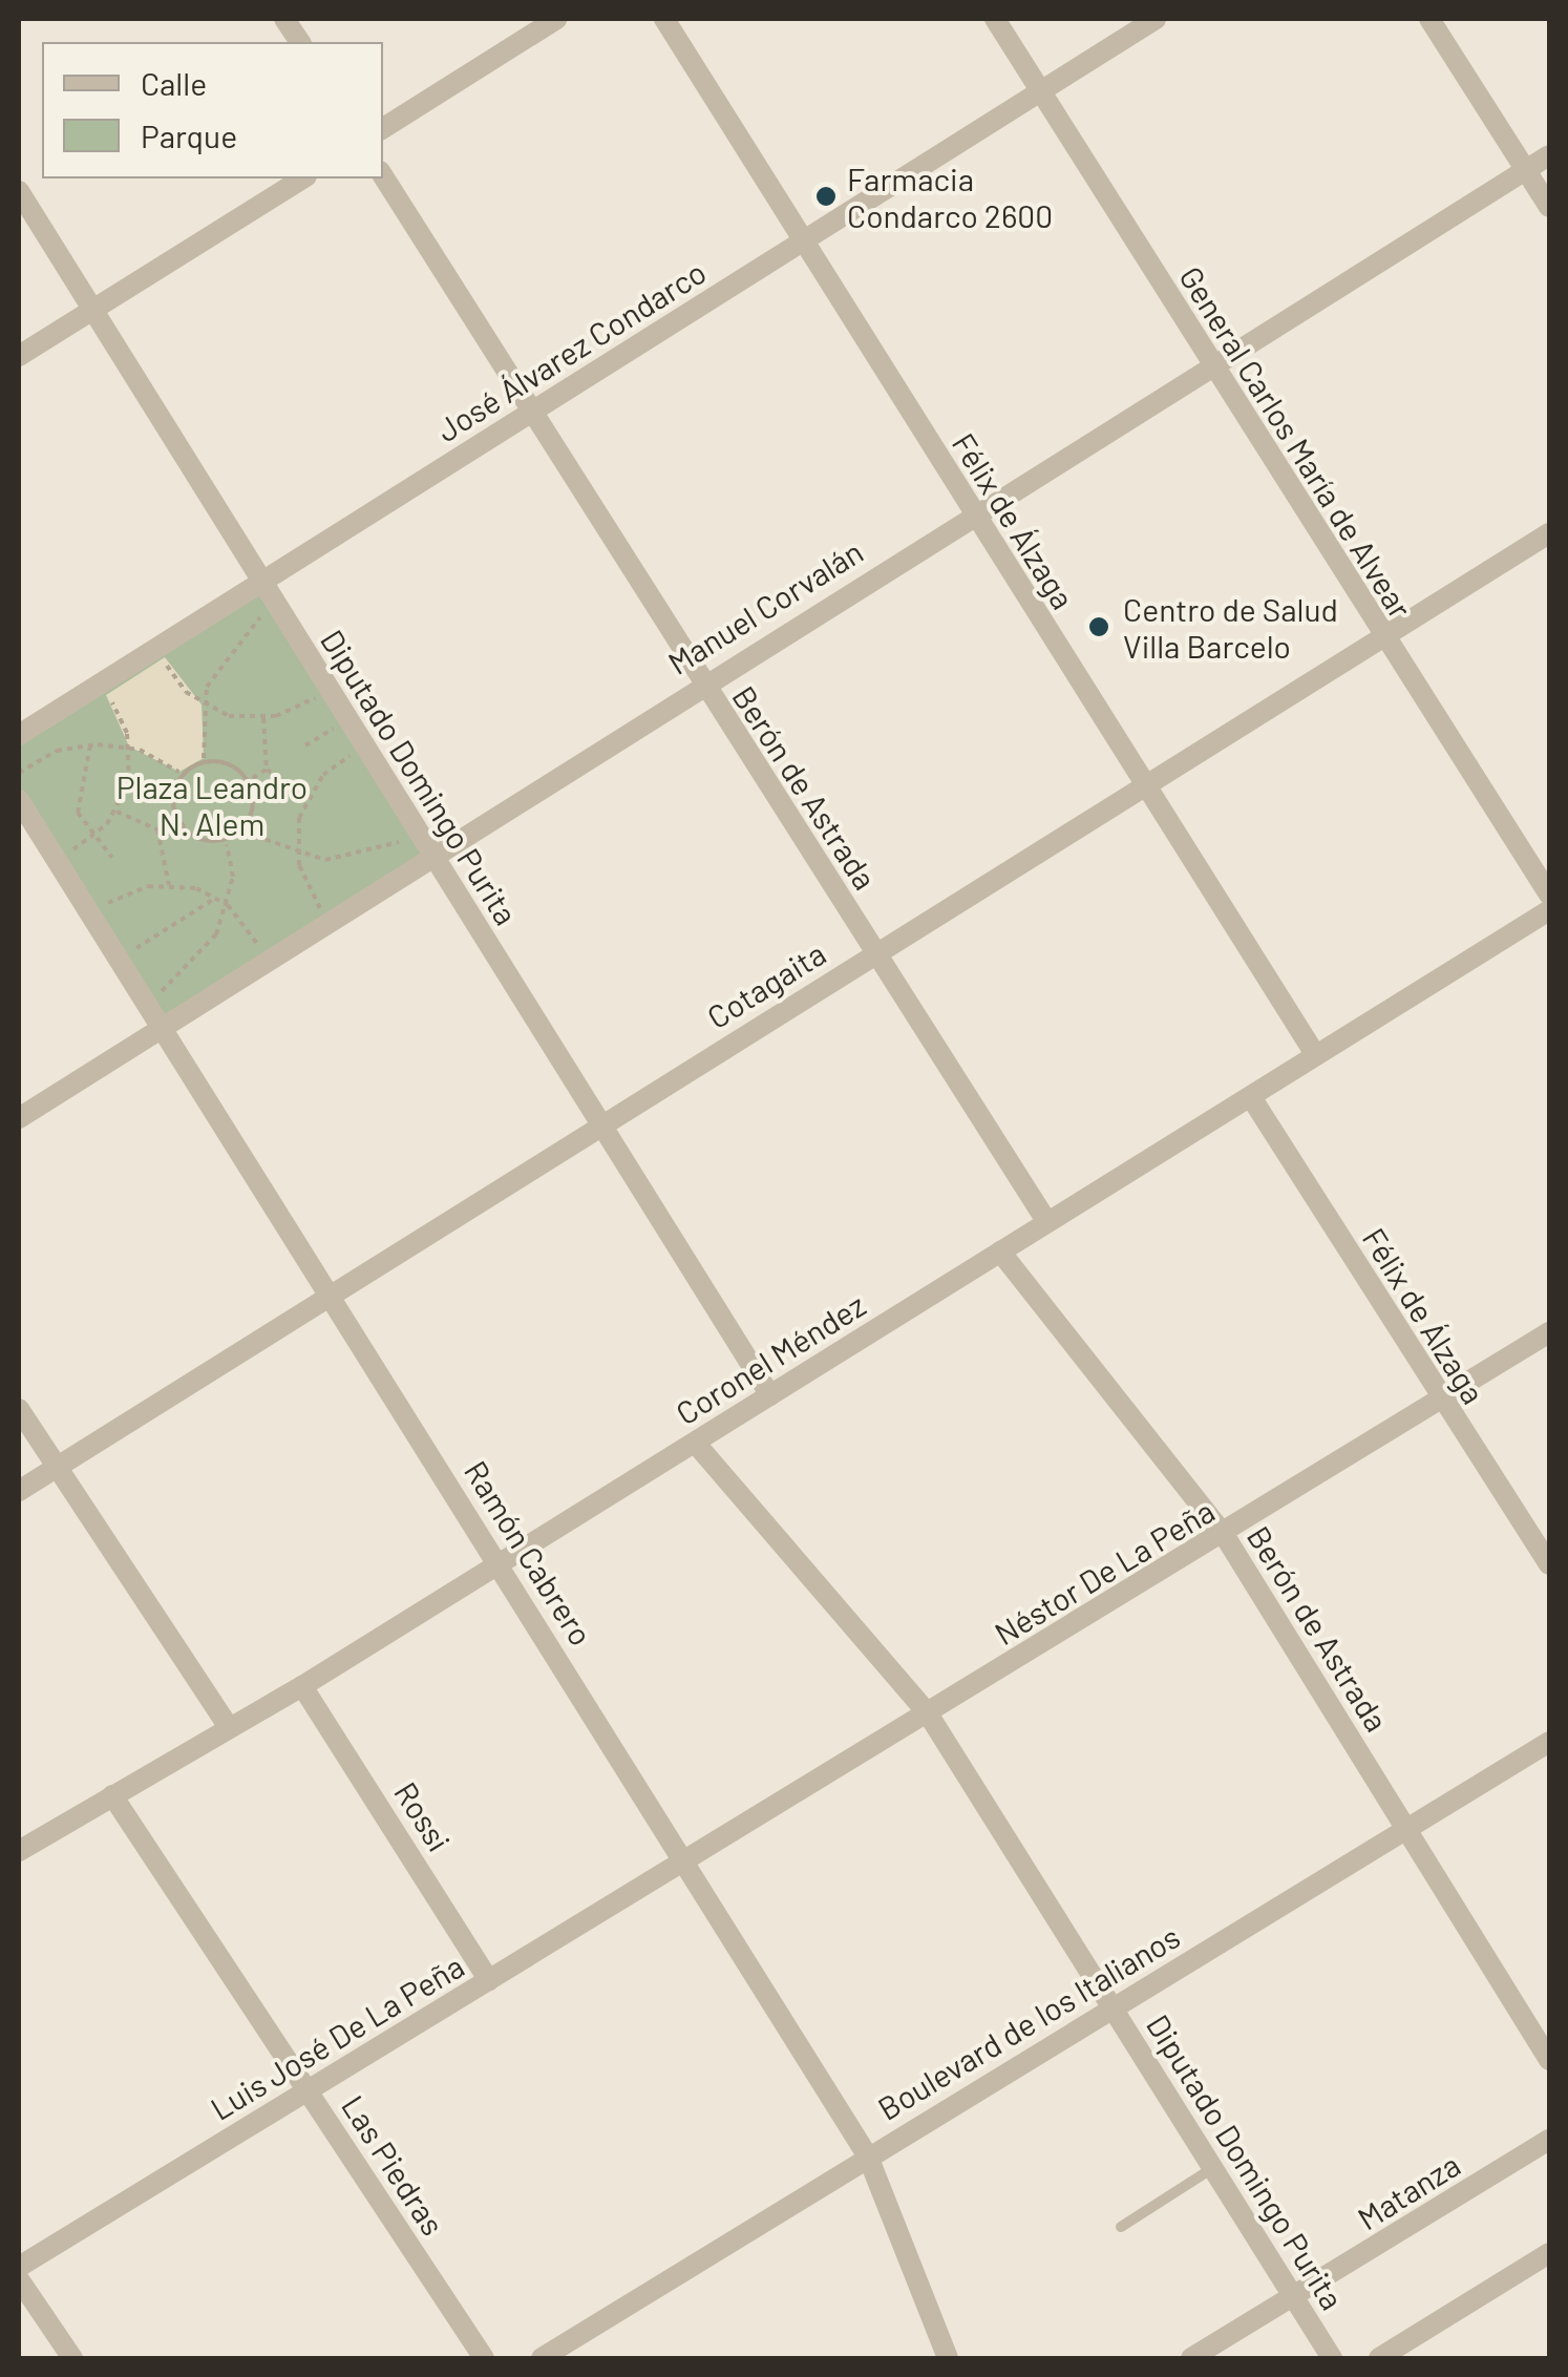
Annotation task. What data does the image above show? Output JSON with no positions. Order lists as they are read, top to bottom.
{
  "streets": {
    "street": [
      "José Álvarez Condarco",
      "General Carlos María de Alvear",
      "Félix de Álzaga",
      "Manuel Corvalán",
      "Diputado Domingo Purita",
      "Berón de Astrada",
      "Cotagaita",
      "Coronel Méndez",
      "Ramón Cabrero",
      "Néstor De La Peña",
      "Rossi",
      "Boulevard de los Italianos",
      "Luis José De La Peña",
      "Las Piedras",
      "Matanza"
    ]
  },
  "crossings": [
    ["José Álvarez Condarco", "General Carlos María de Alvear"],
    ["José Álvarez Condarco", "Félix de Álzaga"],
    ["José Álvarez Condarco", "Diputado Domingo Purita"],
    ["José Álvarez Condarco", "Berón de Astrada"],
    ["General Carlos María de Alvear", "Manuel Corvalán"],
    ["General Carlos María de Alvear", "Cotagaita"],
    ["Félix de Álzaga", "Manuel Corvalán"],
    ["Félix de Álzaga", "Cotagaita"],
    ["Félix de Álzaga", "Coronel Méndez"],
    ["Félix de Álzaga", "Néstor De La Peña"],
    ["Manuel Corvalán", "Diputado Domingo Purita"],
    ["Manuel Corvalán", "Berón de Astrada"],
    ["Manuel Corvalán", "Ramón Cabrero"],
    ["Diputado Domingo Purita", "Cotagaita"],
    ["Diputado Domingo Purita", "Coronel Méndez"],
    ["Diputado Domingo Purita", "Néstor De La Peña"],
    ["Diputado Domingo Purita", "Boulevard de los Italianos"],
    ["Diputado Domingo Purita", "Matanza"],
    ["Berón de Astrada", "Cotagaita"],
    ["Berón de Astrada", "Coronel Méndez"],
    ["Berón de Astrada", "Néstor De La Peña"],
    ["Berón de Astrada", "Boulevard de los Italianos"],
    ["Cotagaita", "Ramón Cabrero"],
    ["Coronel Méndez", "Ramón Cabrero"],
    ["Coronel Méndez", "Rossi"],
    ["Coronel Méndez", "Las Piedras"],
    ["Ramón Cabrero", "Néstor De La Peña"],
    ["Ramón Cabrero", "Boulevard de los Italianos"],
    ["Ramón Cabrero", "Luis José De La Peña"],
    ["Néstor De La Peña", "Luis José De La Peña"],
    ["Rossi", "Luis José De La Peña"],
    ["Luis José De La Peña", "Las Piedras"]
  ],
  "parks": ["Plaza Leandro N. Alem"],
  "places": ["Farmacia Condarco 2600", "Centro de Salud Villa Barcelo"],
  "legend": ["Calle", "Parque"]
}
